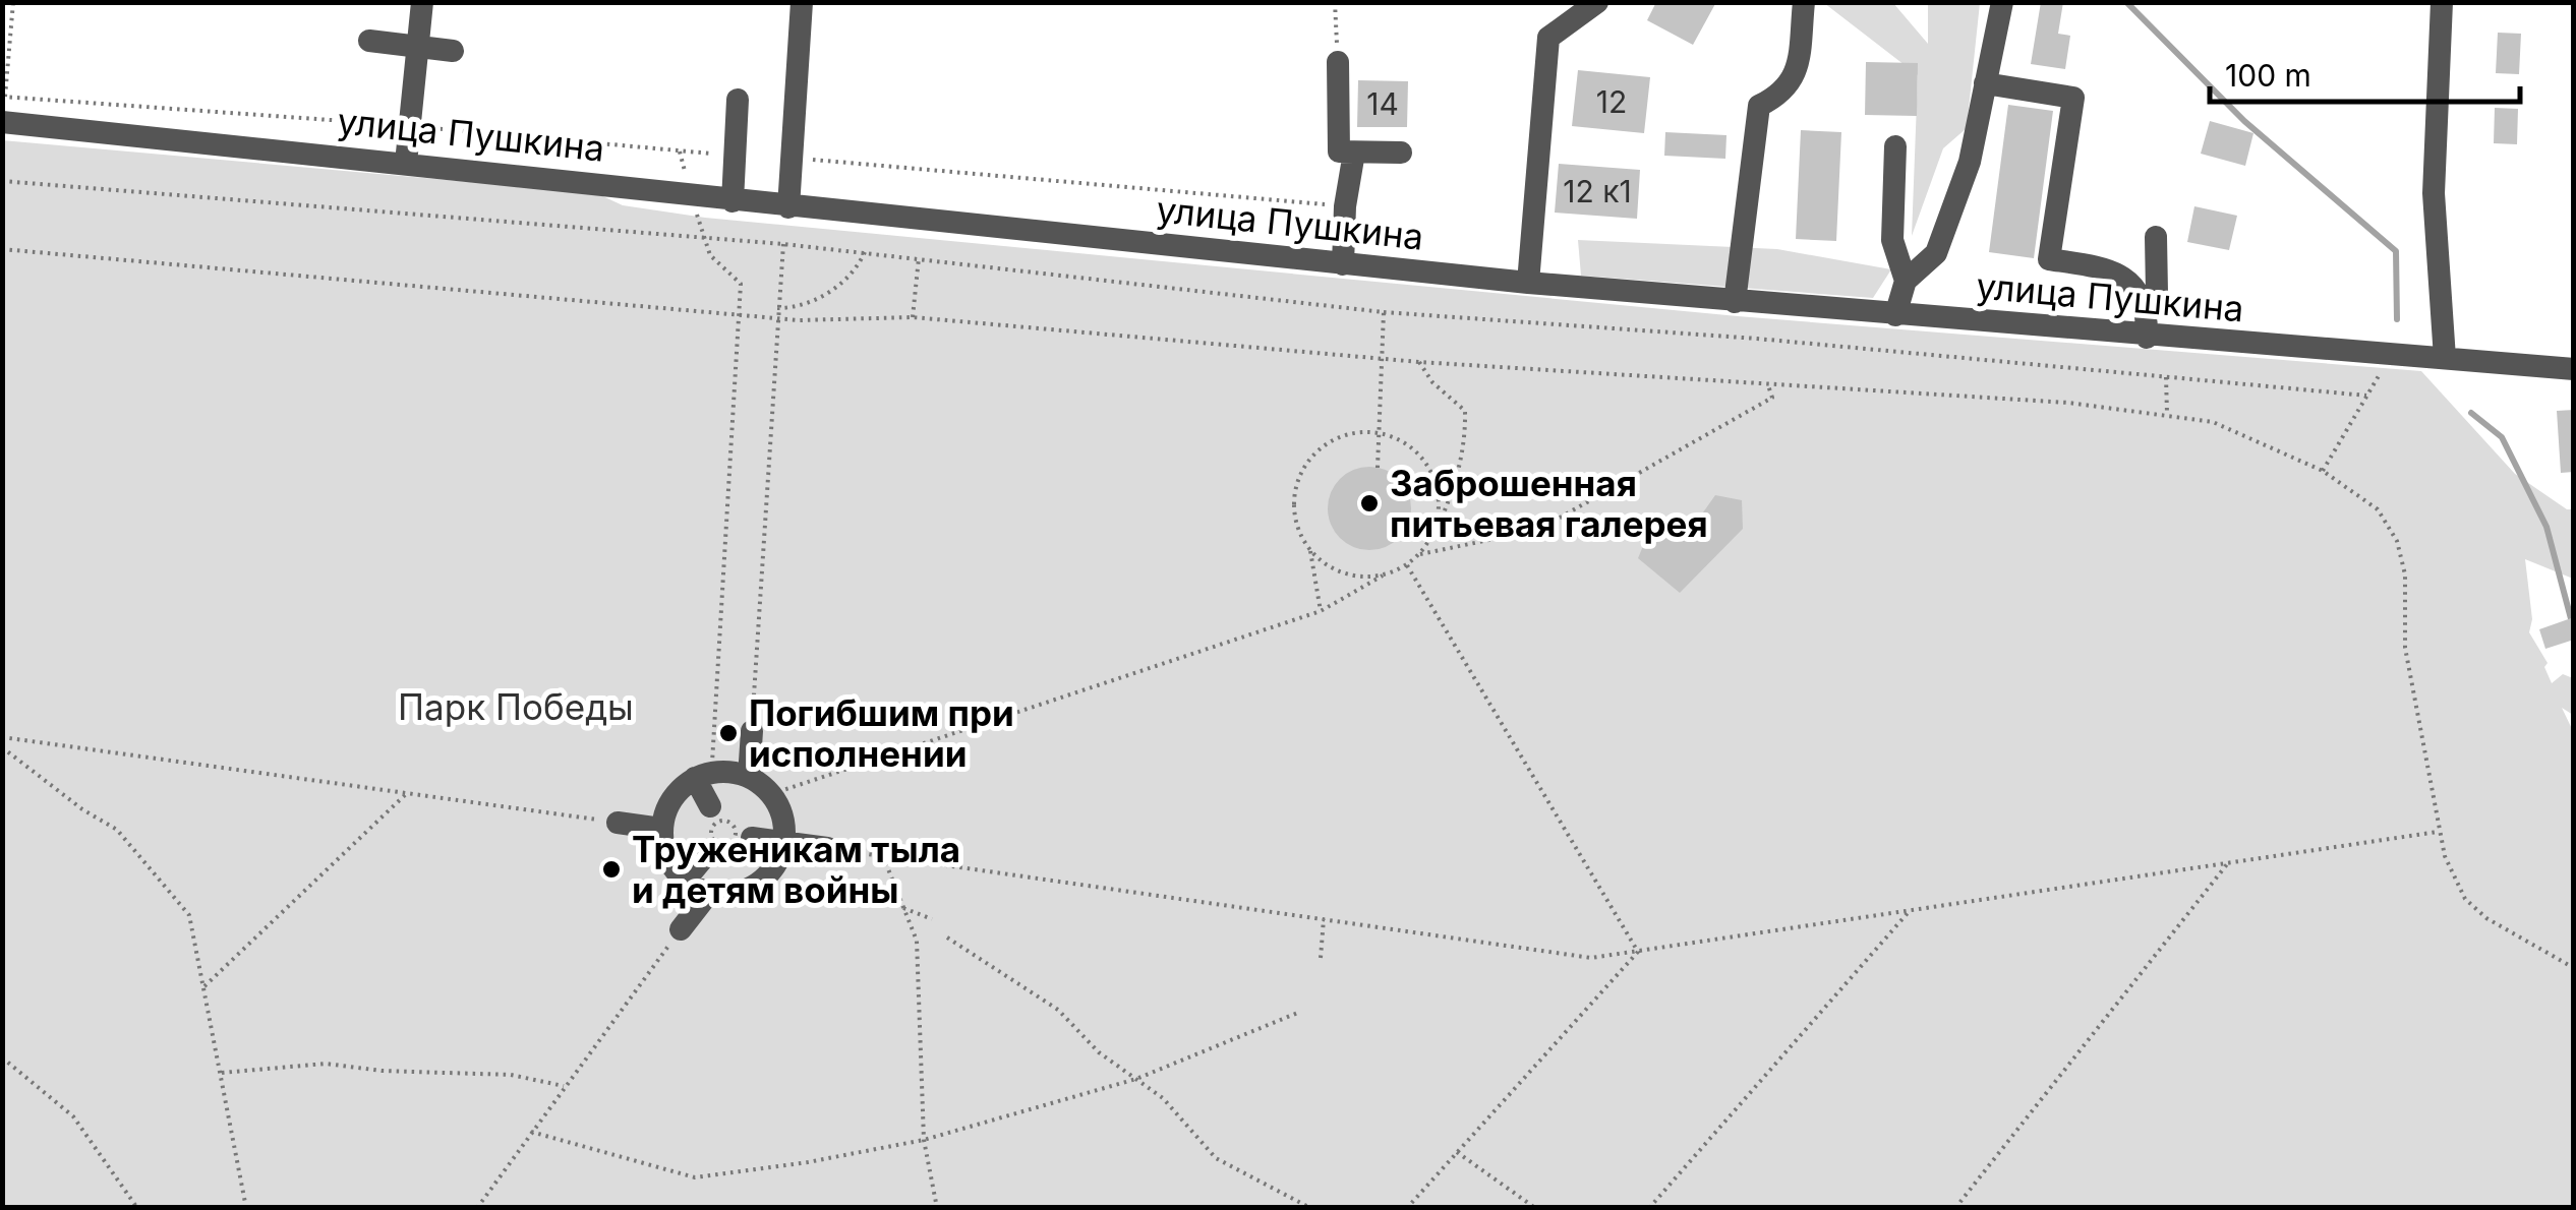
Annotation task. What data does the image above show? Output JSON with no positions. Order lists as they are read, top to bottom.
{
  "streets": {
    "street": ["улица Пушкина"]
  },
  "parks": ["Парк Победы"],
  "places": ["Заброшенная питьевая галерея", "Погибшим при исполнении", "Труженикам тыла и детям войны"],
  "house_numbers": ["12", "14", "12 к1"],
  "scale_bar": "100 m"
}
